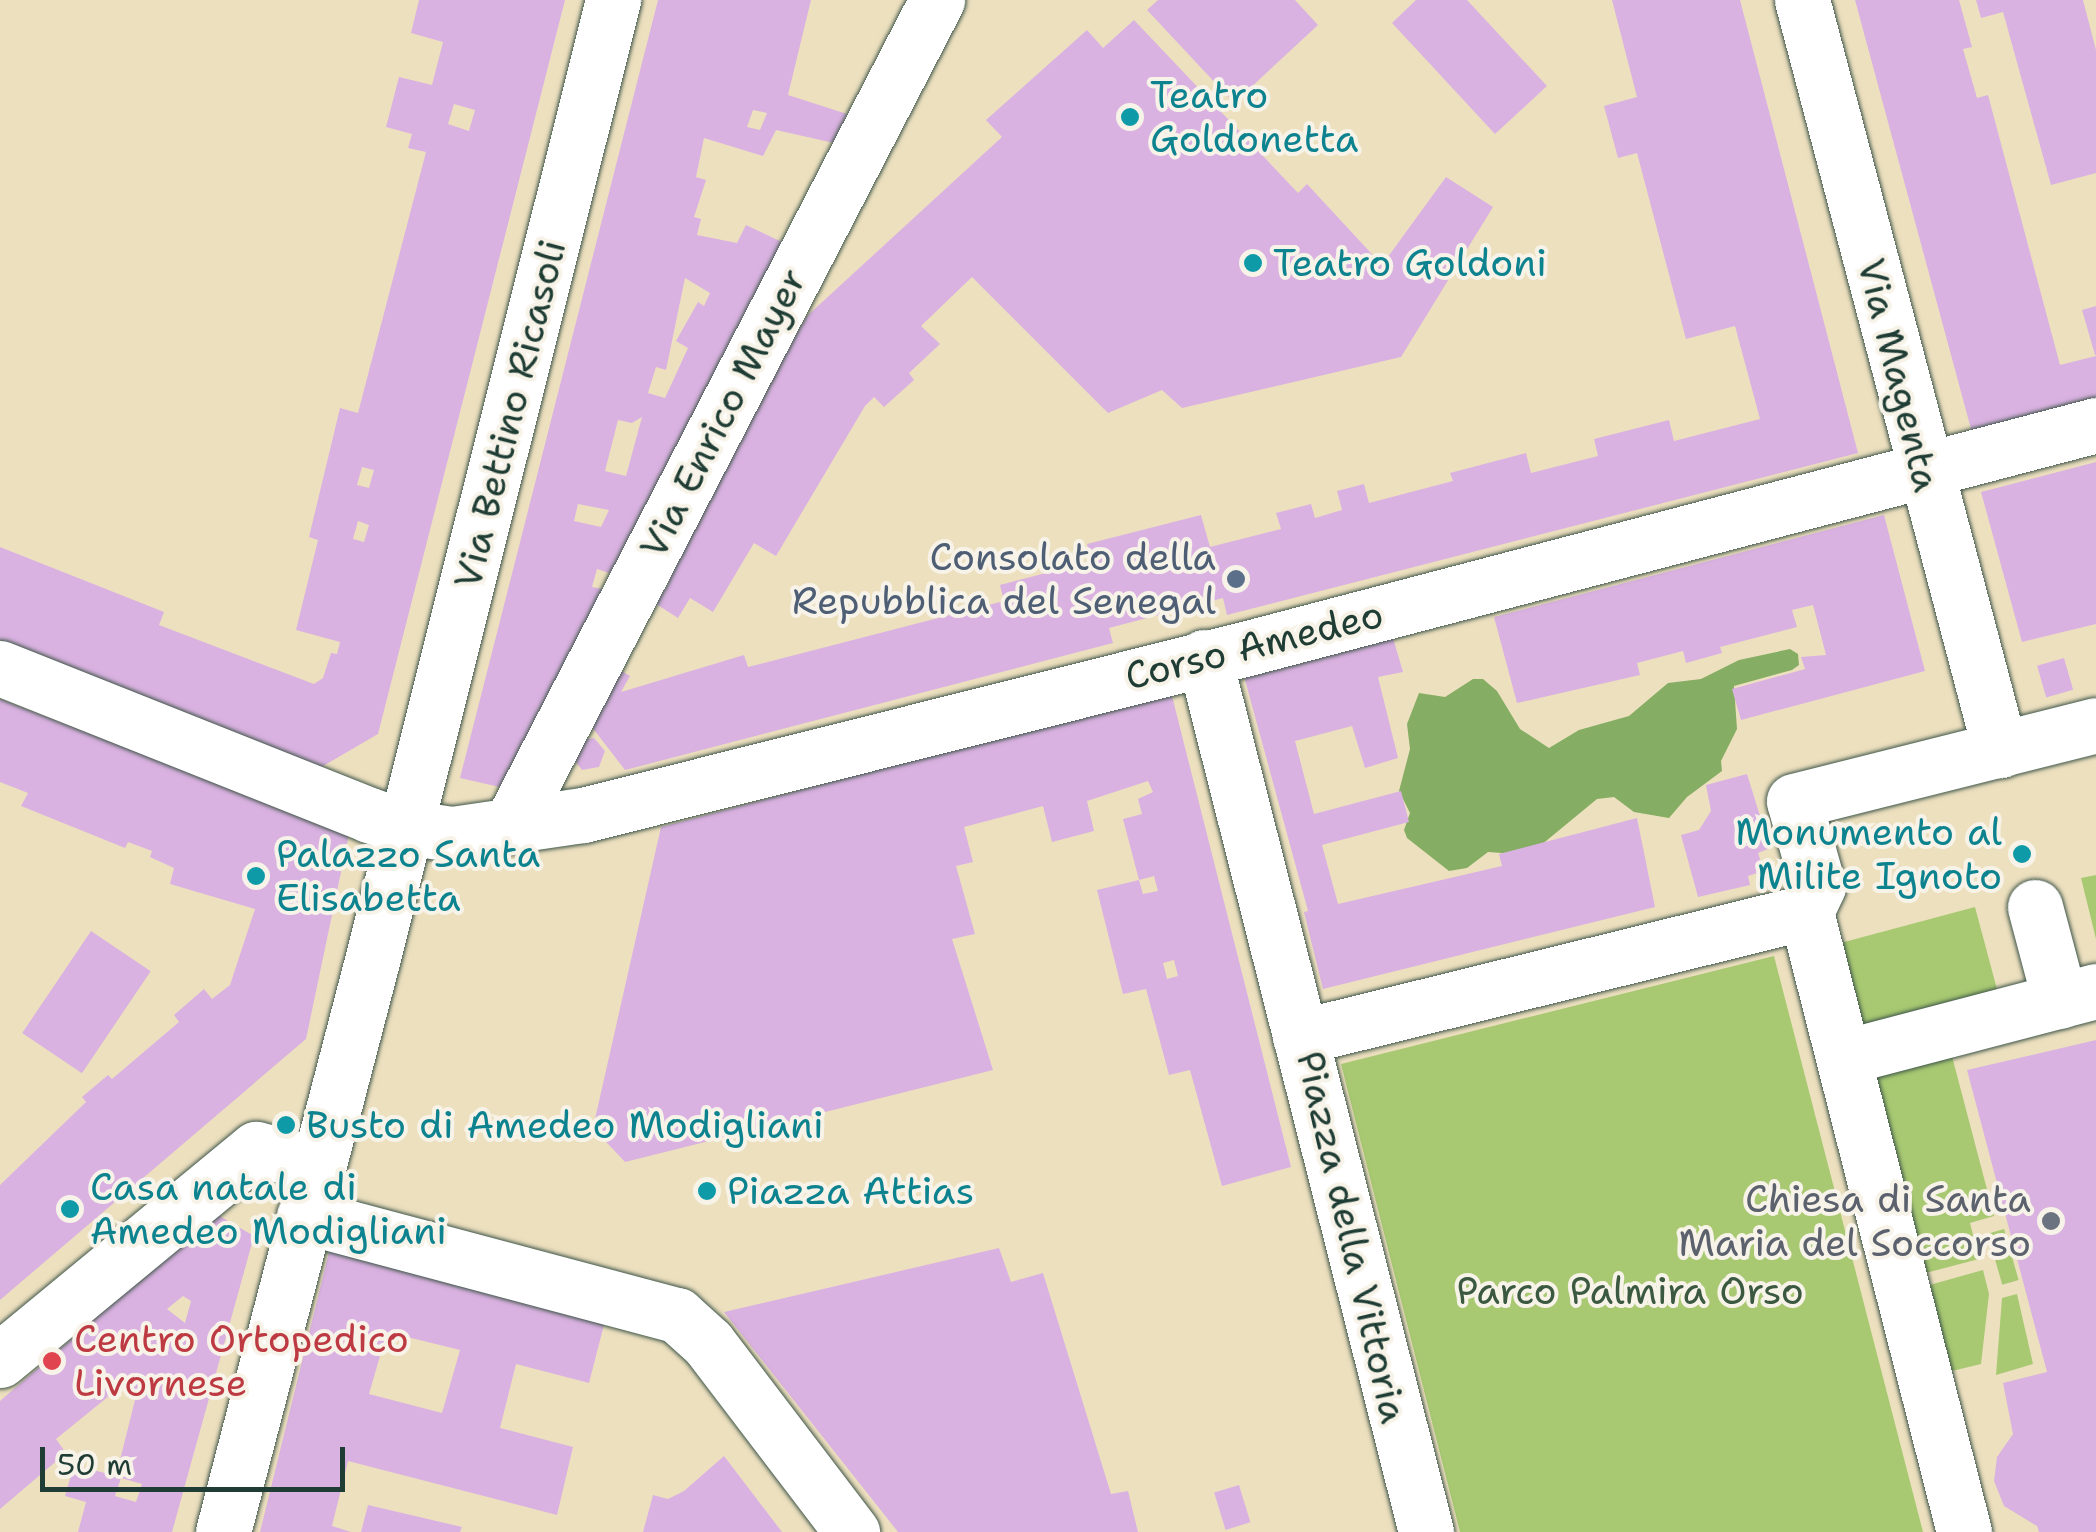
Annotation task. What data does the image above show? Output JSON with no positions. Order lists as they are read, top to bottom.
{
  "streets": {
    "street": [
      "Via Magenta",
      "Via Enrico Mayer",
      "Via Bettino Ricasoli",
      "Corso Amedeo",
      "Piazza della Vittoria"
    ]
  },
  "crossings": [
    ["Via Magenta", "Corso Amedeo"],
    ["Via Enrico Mayer", "Corso Amedeo"],
    ["Via Bettino Ricasoli", "Corso Amedeo"]
  ],
  "parks": ["Parco Palmira Orso"],
  "places": [
    "Teatro Goldonetta",
    "Teatro Goldoni",
    "Consolato della Repubblica del Senegal",
    "Monumento al Milite Ignoto",
    "Palazzo Santa Elisabetta",
    "Busto di Amedeo Modigliani",
    "Piazza Attias",
    "Casa natale di Amedeo Modigliani",
    "Chiesa di Santa Maria del Soccorso",
    "Centro Ortopedico Livornese"
  ],
  "scale_bar": "50 m"
}
